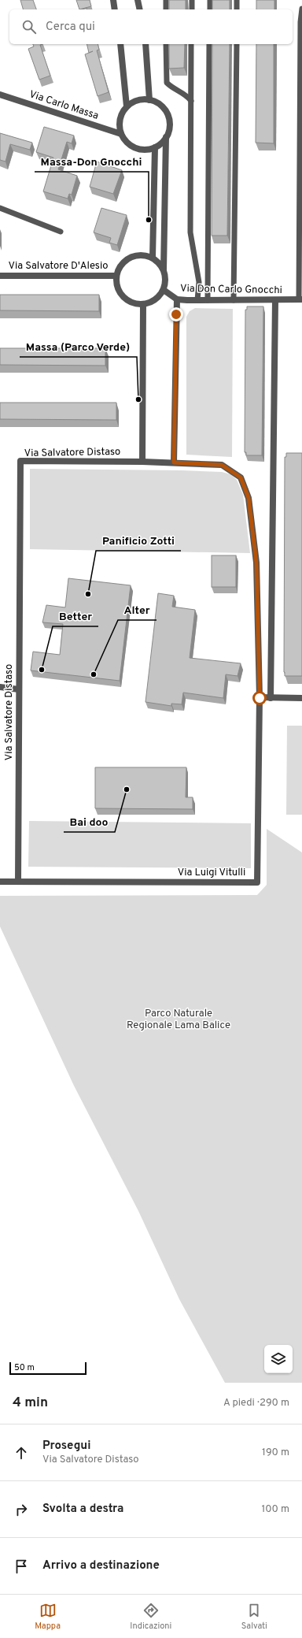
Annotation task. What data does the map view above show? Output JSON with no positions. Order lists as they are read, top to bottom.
{
  "streets": {
    "street": [
      "Via Carlo Massa",
      "Via Salvatore D'Alesio",
      "Via Don Carlo Gnocchi",
      "Via Salvatore Distaso",
      "Via Luigi Vitulli"
    ]
  },
  "crossings": [
    ["Via Salvatore D'Alesio", "Via Don Carlo Gnocchi"],
    ["Via Salvatore Distaso", "Via Luigi Vitulli"]
  ],
  "parks": ["Parco Naturale Regionale Lama Balice"],
  "places": [
    "Massa-Don Gnocchi",
    "Massa (Parco Verde)",
    "Panificio Zotti",
    "Better",
    "Alter",
    "Bai doo"
  ],
  "scale_bar": "50 m",
  "page": {
    "search": "Cerca qui",
    "scale": "50 m",
    "heading": ["4 min", "A piedi · 290 m"],
    "list": [
      ["Prosegui", "Via Salvatore Distaso", "190 m"],
      ["Svolta a destra", "100 m"],
      "Arrivo a destinazione"
    ],
    "nav": ["Mappa", "Indicazioni", "Salvati"]
  }
}
